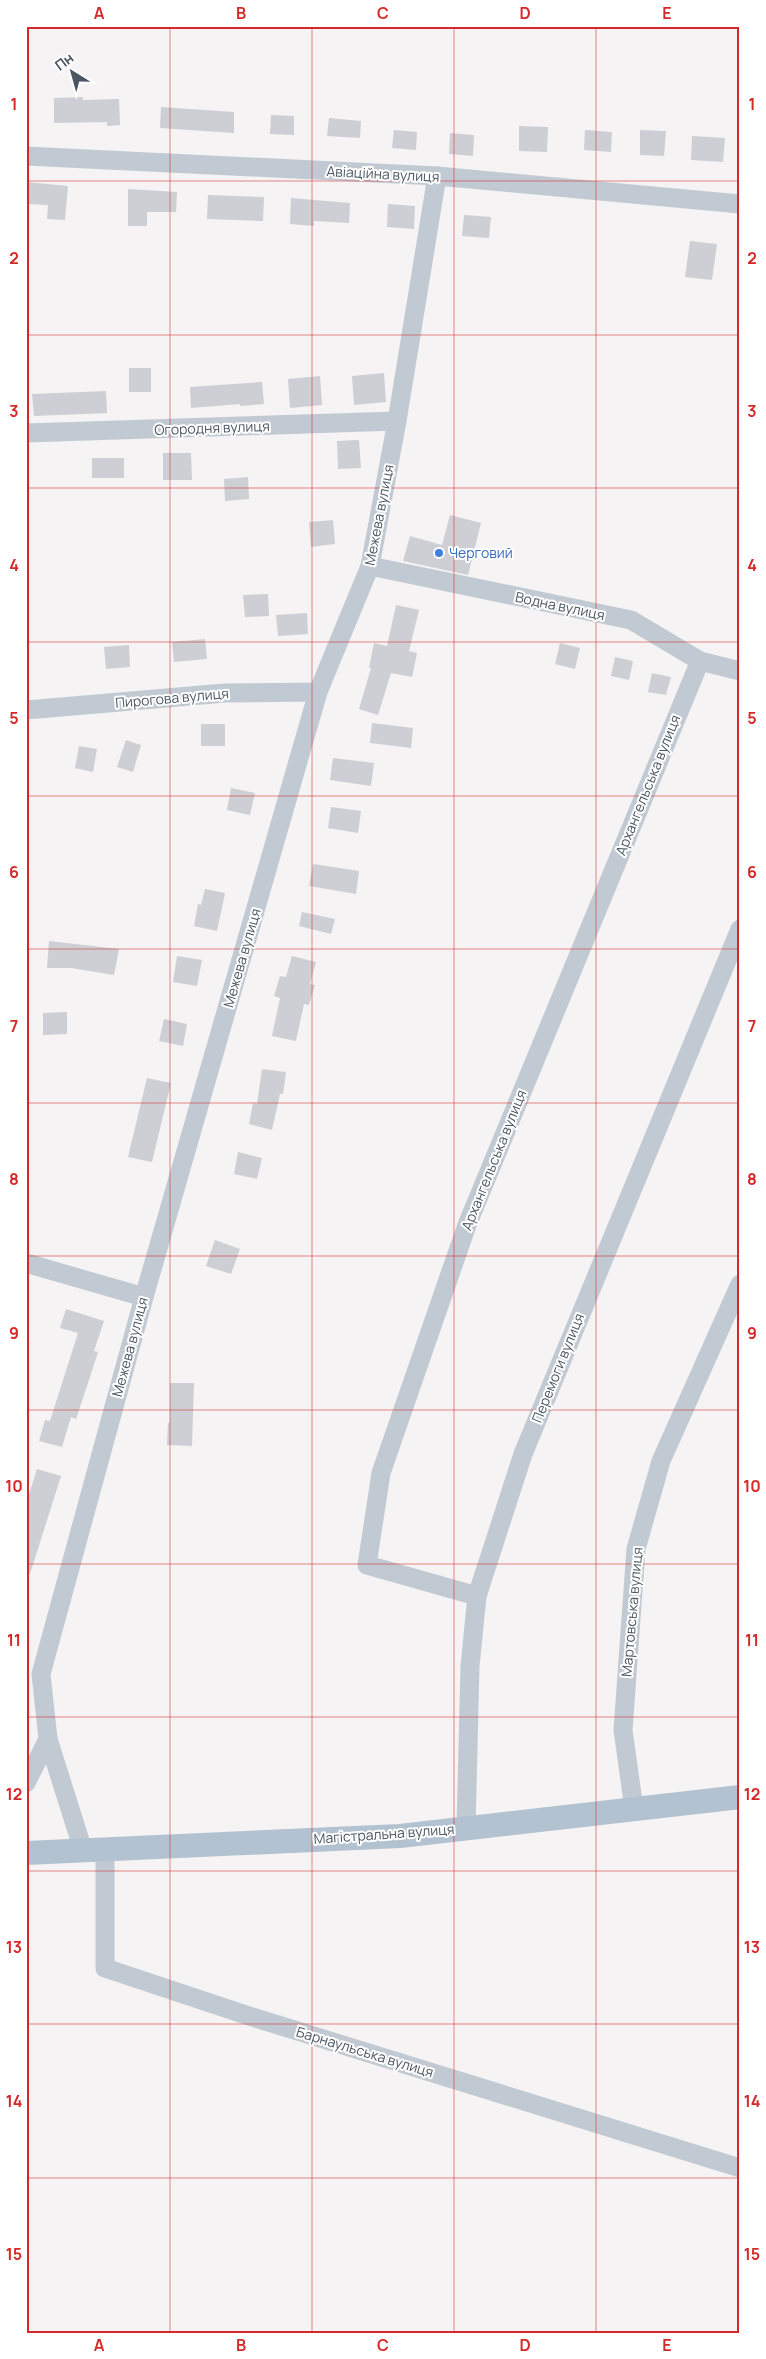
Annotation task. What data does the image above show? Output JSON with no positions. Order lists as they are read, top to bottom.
{
  "streets": {
    "main road": ["Магістральна вулиця"],
    "street": [
      "Авіаційна вулиця",
      "Огородня вулиця",
      "Межева вулиця",
      "Водна вулиця",
      "Пирогова вулиця",
      "Архангельська вулиця",
      "Перемоги вулиця",
      "Мартовська вулиця",
      "Барнаульська вулиця"
    ]
  },
  "crossings": [
    ["Авіаційна вулиця", "Межева вулиця"],
    ["Огородня вулиця", "Межева вулиця"],
    ["Межева вулиця", "Водна вулиця"],
    ["Межева вулиця", "Пирогова вулиця"],
    ["Межева вулиця", "Магістральна вулиця"],
    ["Межева вулиця", "Барнаульська вулиця"],
    ["Водна вулиця", "Архангельська вулиця"],
    ["Архангельська вулиця", "Перемоги вулиця"],
    ["Перемоги вулиця", "Магістральна вулиця"],
    ["Мартовська вулиця", "Магістральна вулиця"],
    ["Магістральна вулиця", "Барнаульська вулиця"]
  ],
  "places": ["Черговий"],
  "north": "top left",
  "grid": {
    "columns": [
      "A",
      "B",
      "C",
      "D",
      "E"
    ],
    "rows": [
      "1",
      "2",
      "3",
      "4",
      "5",
      "6",
      "7",
      "8",
      "9",
      "10",
      "11",
      "12",
      "13",
      "14",
      "15"
    ]
  }
}
